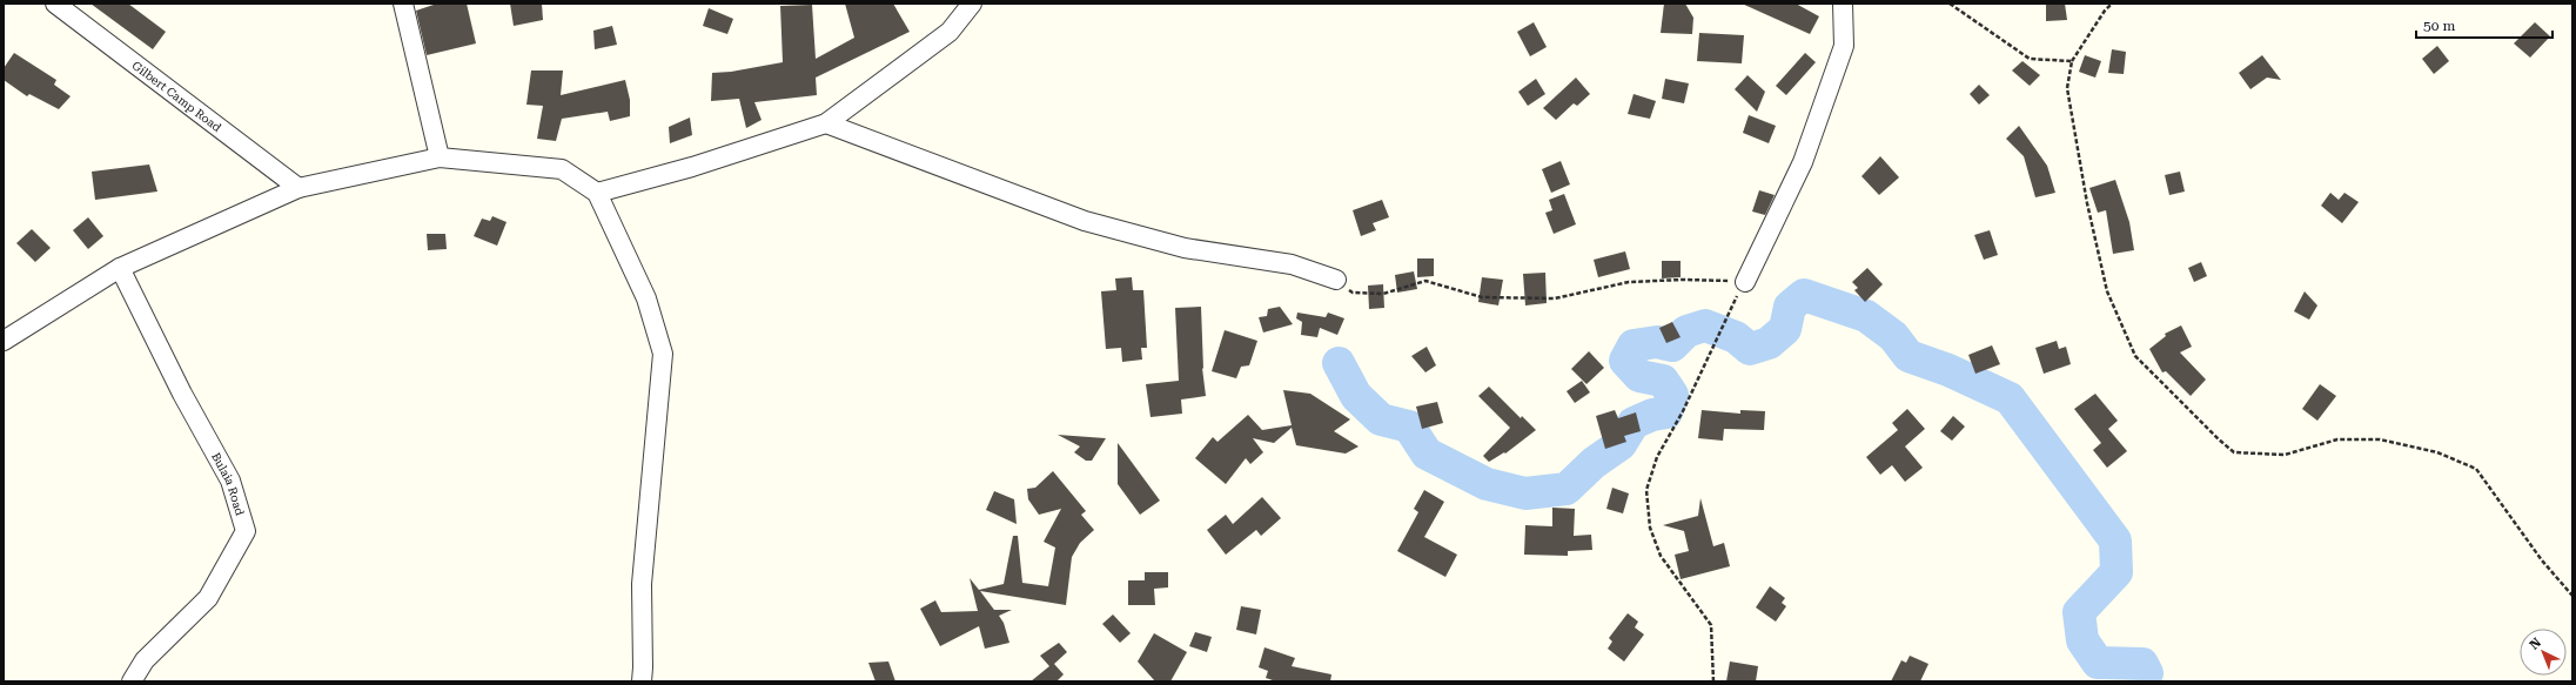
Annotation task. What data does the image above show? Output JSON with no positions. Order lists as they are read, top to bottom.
{
  "streets": {
    "street": ["Gilbert Camp Road", "Bulaia Road"]
  },
  "scale_bar": "50 m",
  "north": "top left"
}
